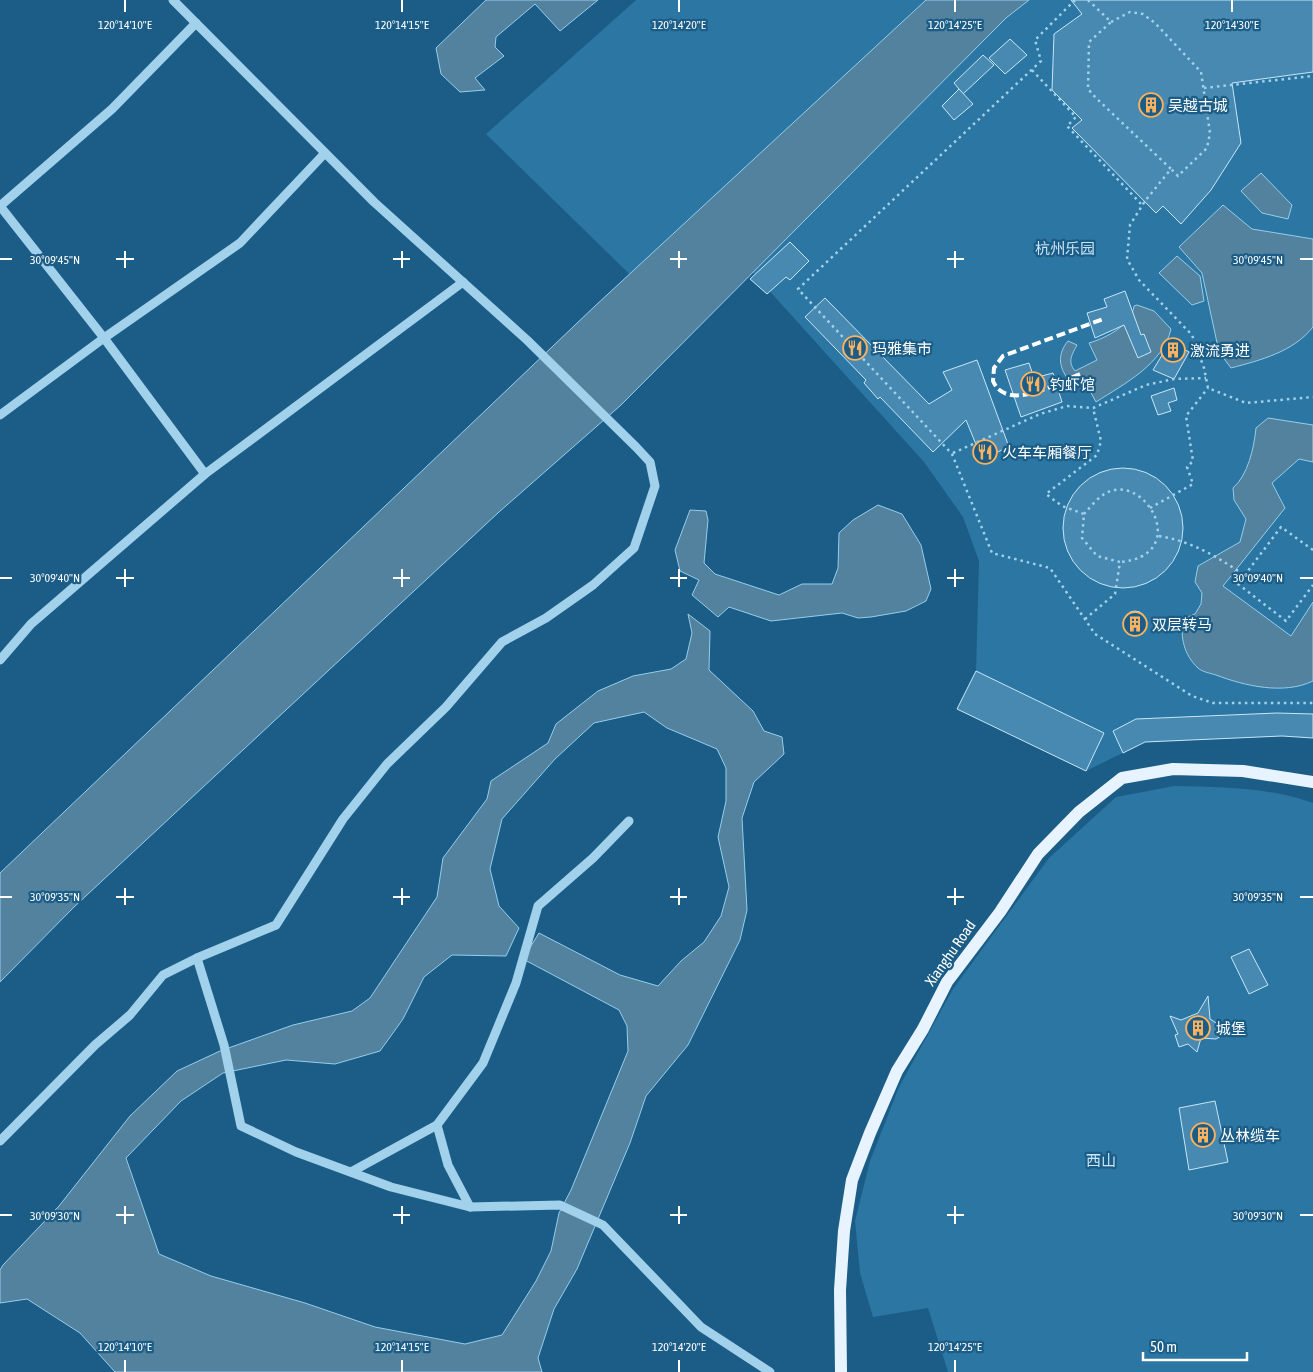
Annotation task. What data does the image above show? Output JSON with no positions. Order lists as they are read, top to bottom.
{
  "streets": {
    "main road": ["Xianghu Road"]
  },
  "parks": ["杭州乐园", "西山"],
  "places": {
    "building": [
      "吴越古城",
      "激流勇进",
      "双层转马",
      "城堡",
      "丛林缆车"
    ],
    "restaurant": ["玛雅集市", "钓虾馆", "火车车厢餐厅"]
  },
  "scale_bar": "50 m",
  "coordinates": [
    "120°14'10\"E",
    "120°14'15\"E",
    "120°14'20\"E",
    "120°14'25\"E",
    "120°14'30\"E",
    "30°09'45\"N",
    "30°09'40\"N",
    "30°09'35\"N",
    "30°09'30\"N"
  ]
}
